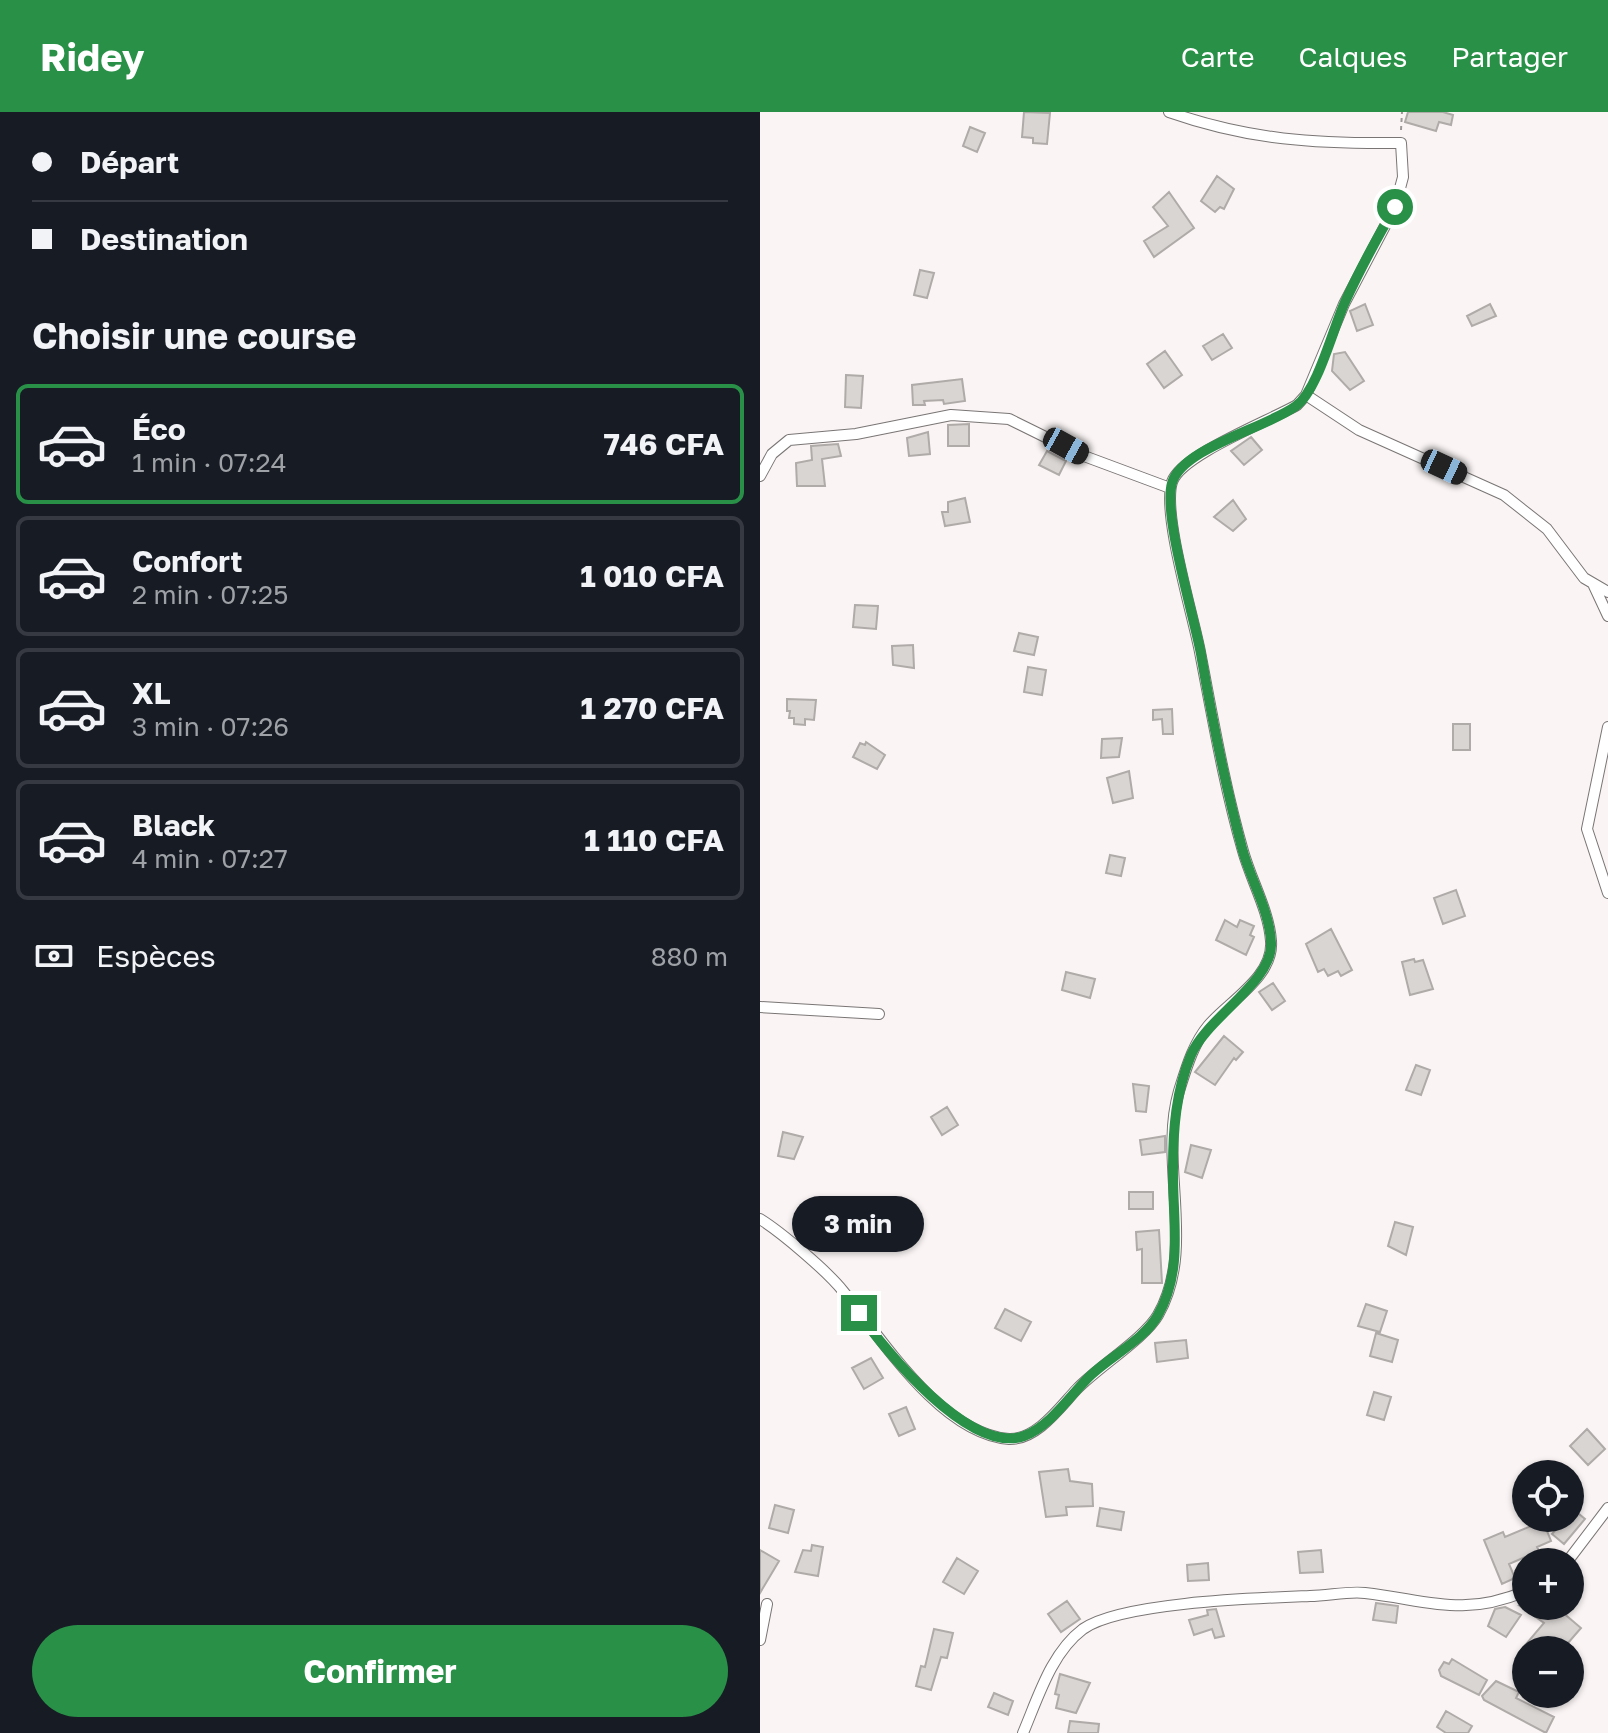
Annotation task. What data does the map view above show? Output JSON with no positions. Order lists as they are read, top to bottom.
{
  "page": {
    "header": "Ridey",
    "nav": ["Carte", "Calques", "Partager"],
    "banner": ["Départ", "Destination"],
    "heading": "Choisir une course",
    "list": [
      {
        "name": "Éco",
        "note": "1 min · 07:24",
        "value": "746 CFA"
      },
      {
        "name": "Confort",
        "note": "2 min · 07:25",
        "value": "1 010 CFA"
      },
      {
        "name": "XL",
        "note": "3 min · 07:26",
        "value": "1 270 CFA"
      },
      {
        "name": "Black",
        "note": "4 min · 07:27",
        "value": "1 110 CFA"
      }
    ],
    "pay": ["Espèces", "880 m"],
    "bubble": "3 min",
    "map_buttons": ["+", "−"],
    "buttons": "Confirmer"
  }
}
